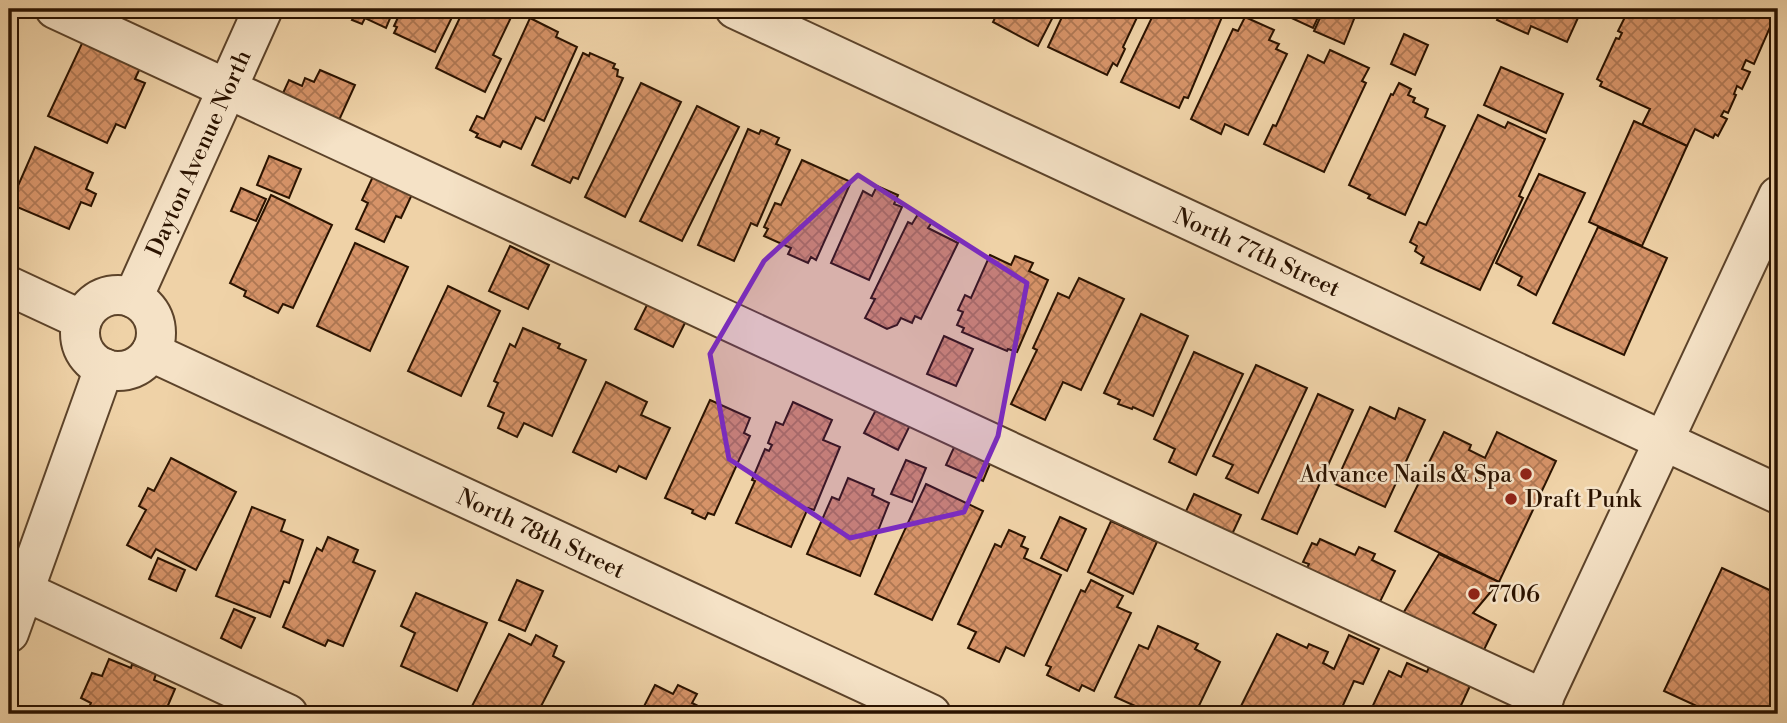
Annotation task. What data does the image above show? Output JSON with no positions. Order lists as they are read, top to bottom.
{
  "streets": {
    "street": ["Dayton Avenue North", "North 77th Street", "North 78th Street"]
  },
  "crossings": [
    ["Dayton Avenue North", "North 78th Street"]
  ],
  "places": ["Advance Nails & Spa", "Draft Punk", "7706"]
}
